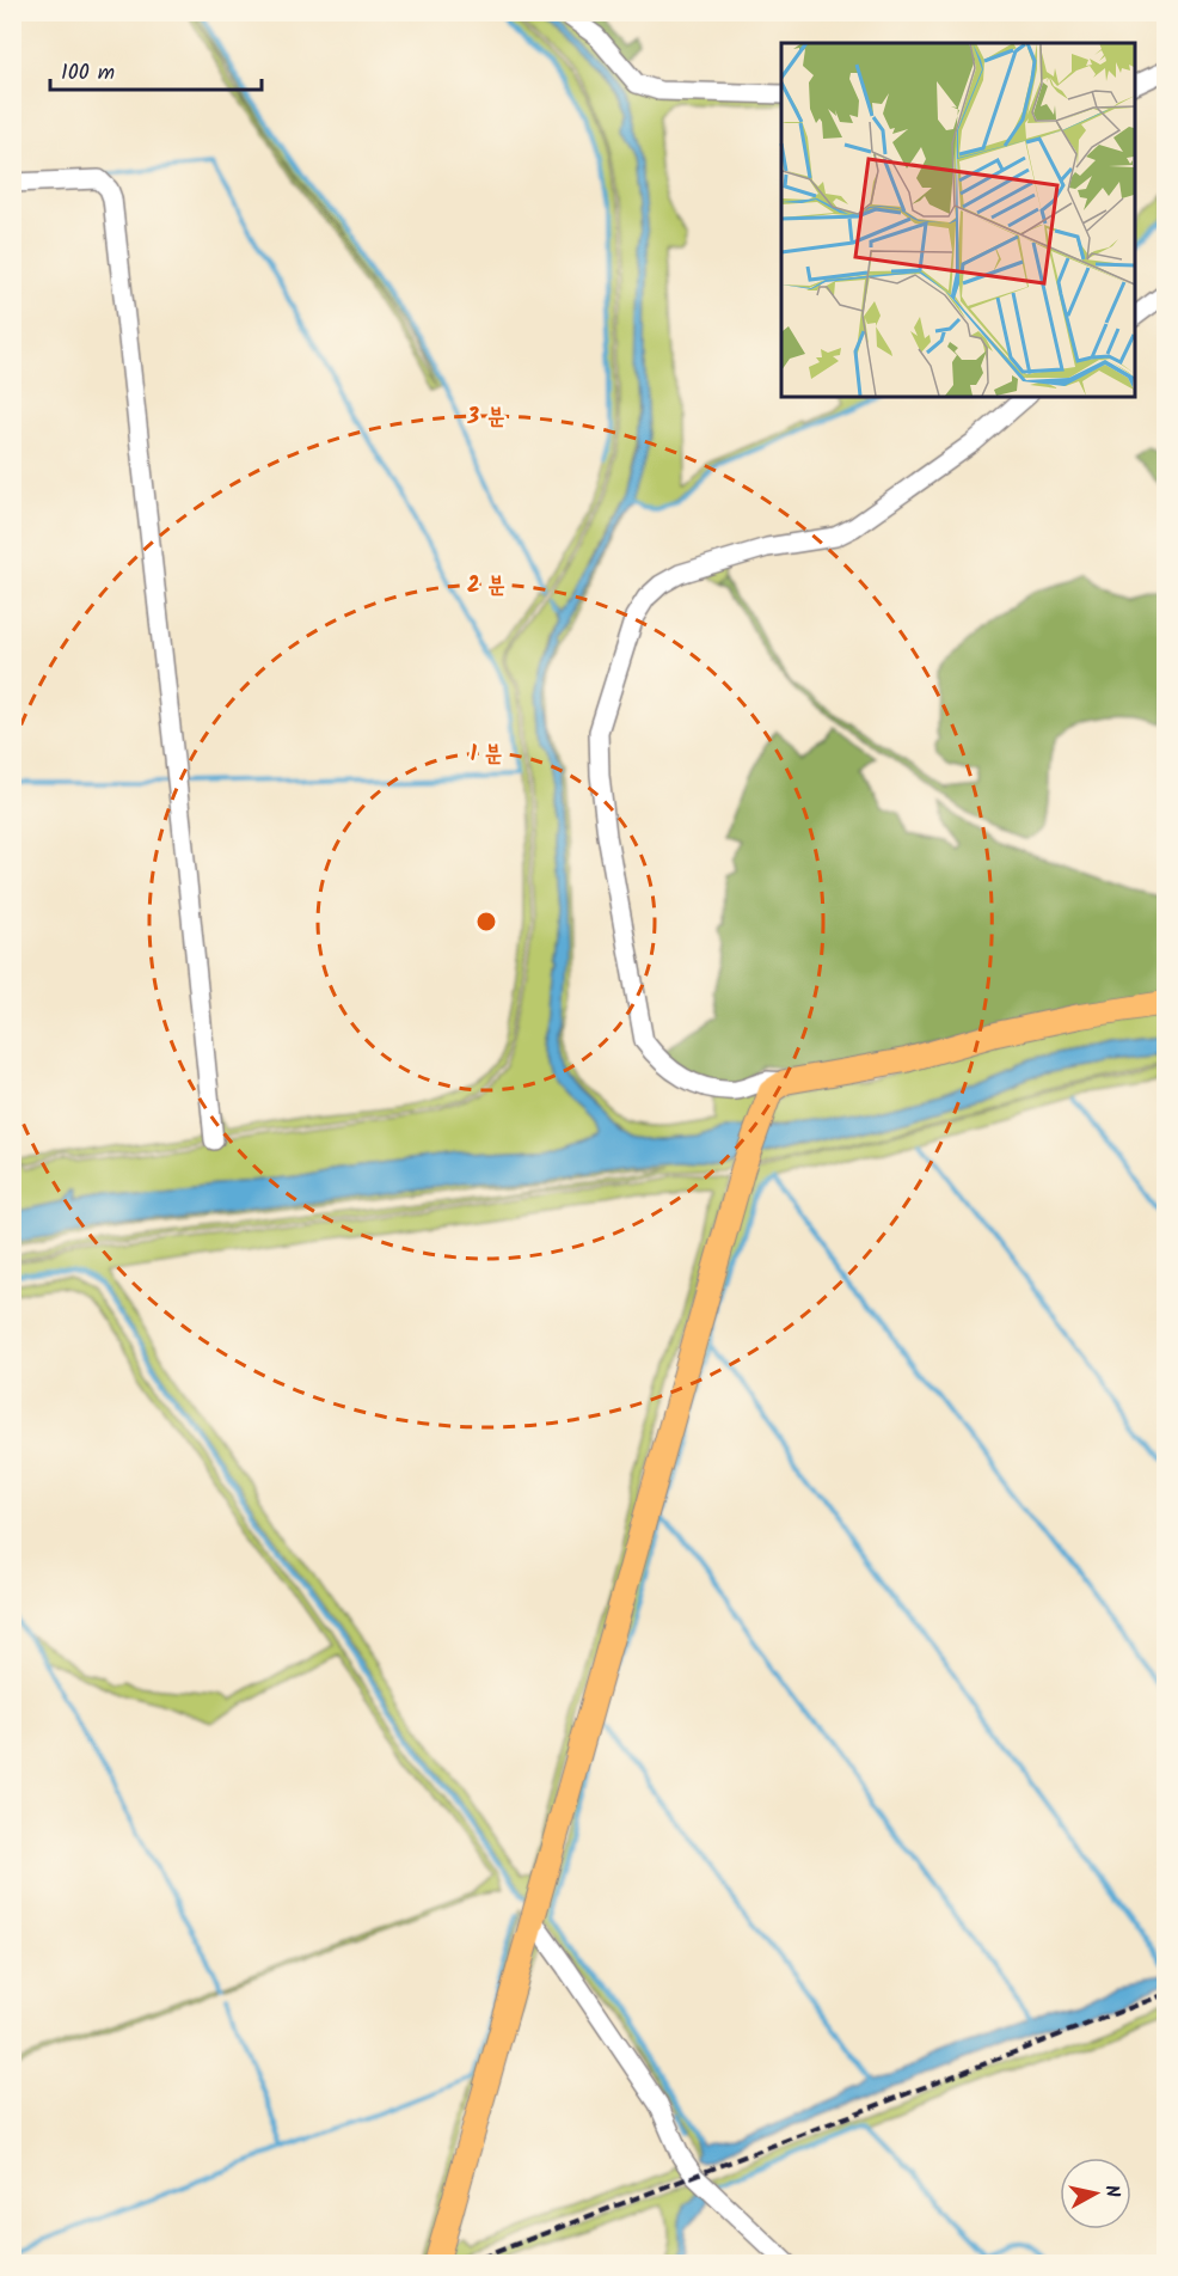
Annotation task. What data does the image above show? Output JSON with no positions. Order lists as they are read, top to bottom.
{
  "scale_bar": "100 m",
  "north": "right",
  "rings": ["3 분", "2 분", "1 분"]
}
